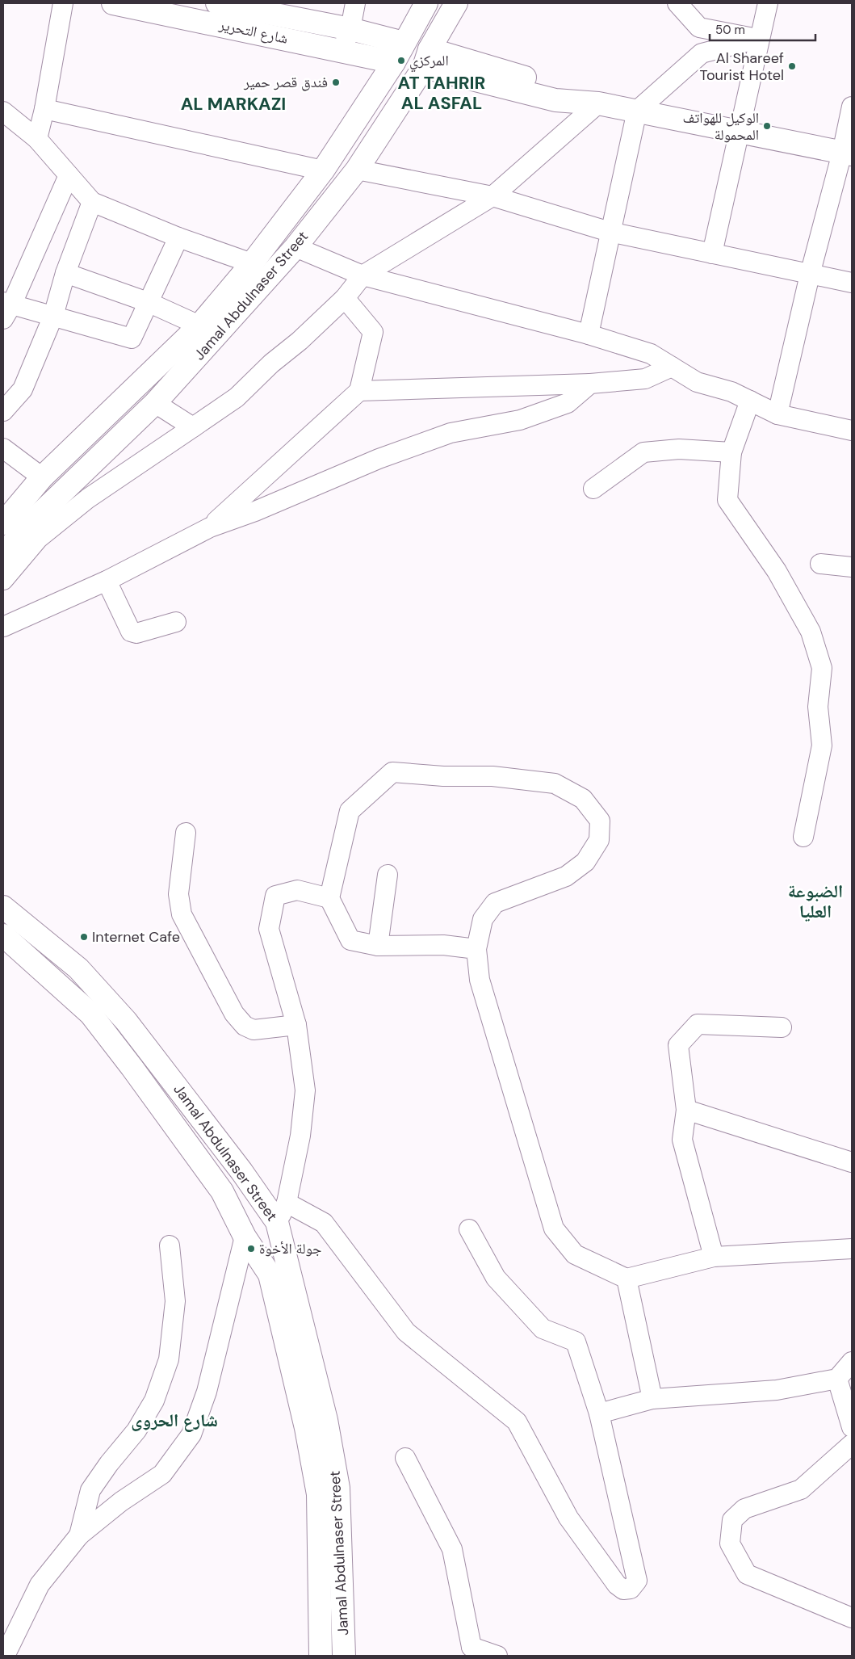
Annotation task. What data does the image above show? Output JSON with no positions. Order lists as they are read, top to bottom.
{
  "streets": {
    "main road": ["شارع التحرير", "Jamal Abdulnaser Street"]
  },
  "crossings": [
    ["شارع التحرير", "Jamal Abdulnaser Street"]
  ],
  "districts": [
    "AT TAHRIR AL ASFAL",
    "AL MARKAZI",
    "الضبوعة العليا",
    "شارع الحروى"
  ],
  "places": [
    "المركزي",
    "Al Shareef Tourist Hotel",
    "فندق قصر حمير",
    "الوكيل للهواتف المحمولة",
    "Internet Cafe",
    "جولة الأخوة"
  ],
  "scale_bar": "50 m"
}
